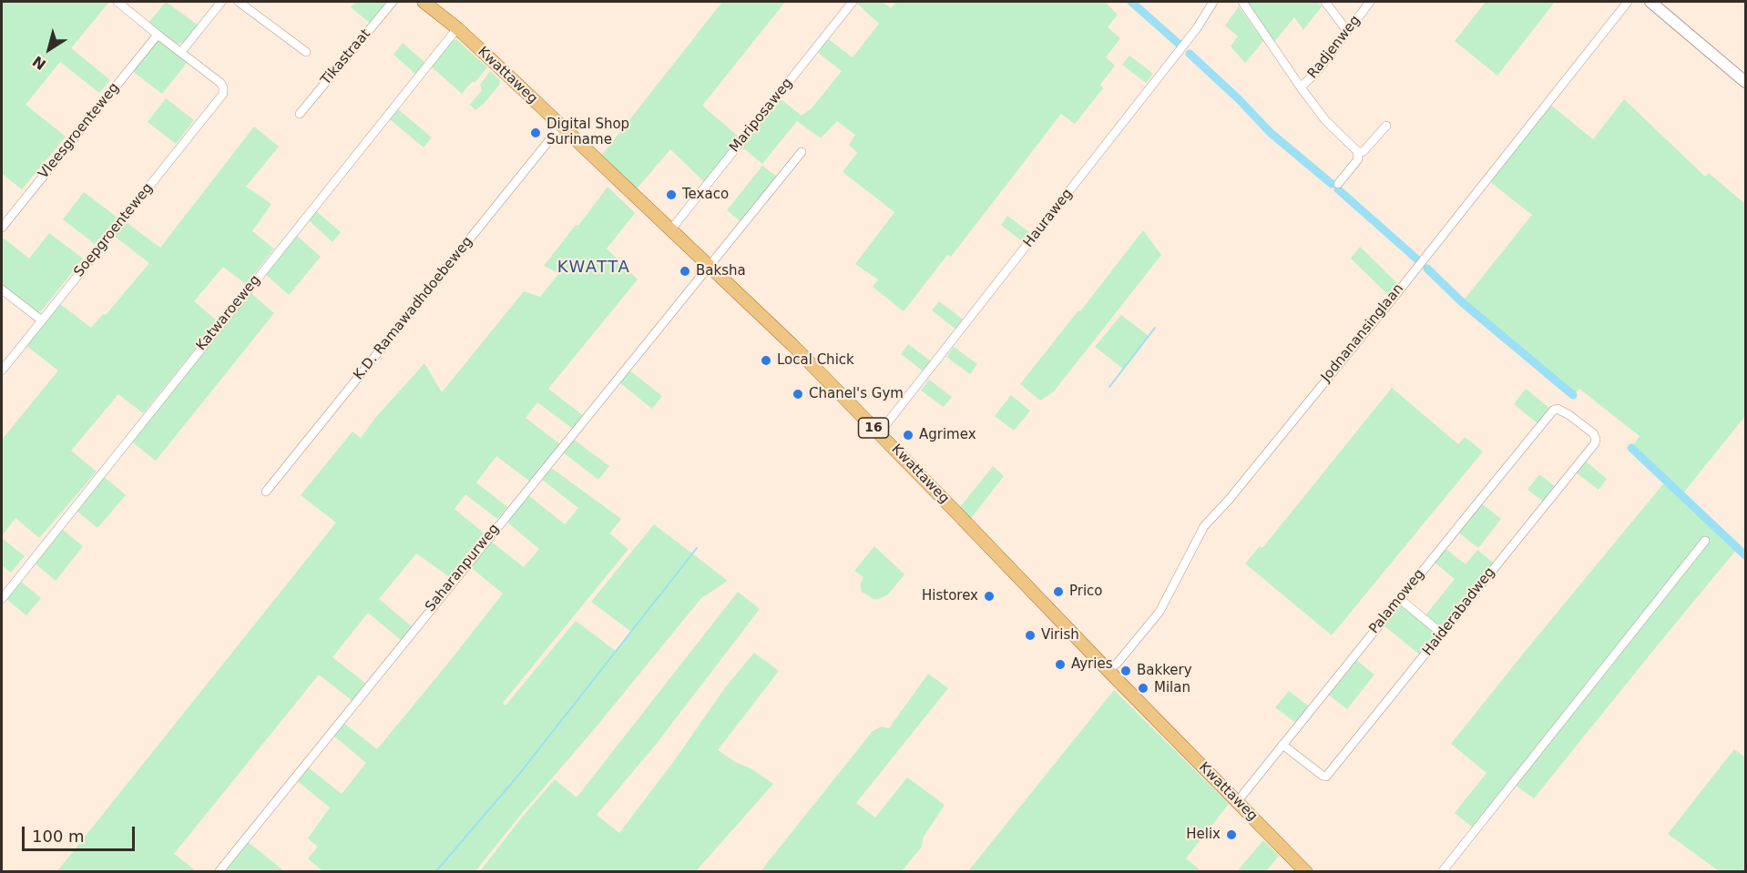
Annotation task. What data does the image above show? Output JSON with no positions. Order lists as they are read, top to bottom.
{
  "streets": {
    "main road": ["Kwattaweg", "16"],
    "street": [
      "Radjenweg",
      "Tikastraat",
      "Mariposaweg",
      "Vleesgroenteweg",
      "Hauraweg",
      "Soepgroenteweg",
      "K.D. Ramawadhdoebeweg",
      "Katwaroeweg",
      "Jodnanansinglaan",
      "Saharanpurweg",
      "Palamoweg",
      "Haiderabadweg"
    ]
  },
  "crossings": [
    ["Kwattaweg", "Mariposaweg"],
    ["Kwattaweg", "Hauraweg"],
    ["Kwattaweg", "K.D. Ramawadhdoebeweg"],
    ["Kwattaweg", "Katwaroeweg"],
    ["Kwattaweg", "Jodnanansinglaan"],
    ["Kwattaweg", "Saharanpurweg"],
    ["Kwattaweg", "Palamoweg"],
    ["Palamoweg", "Haiderabadweg"]
  ],
  "districts": ["KWATTA"],
  "places": [
    "Digital Shop Suriname",
    "Texaco",
    "Baksha",
    "Local Chick",
    "Chanel's Gym",
    "Agrimex",
    "Prico",
    "Historex",
    "Virish",
    "Ayries",
    "Bakkery",
    "Milan",
    "Helix"
  ],
  "scale_bar": "100 m",
  "north": "bottom left"
}
